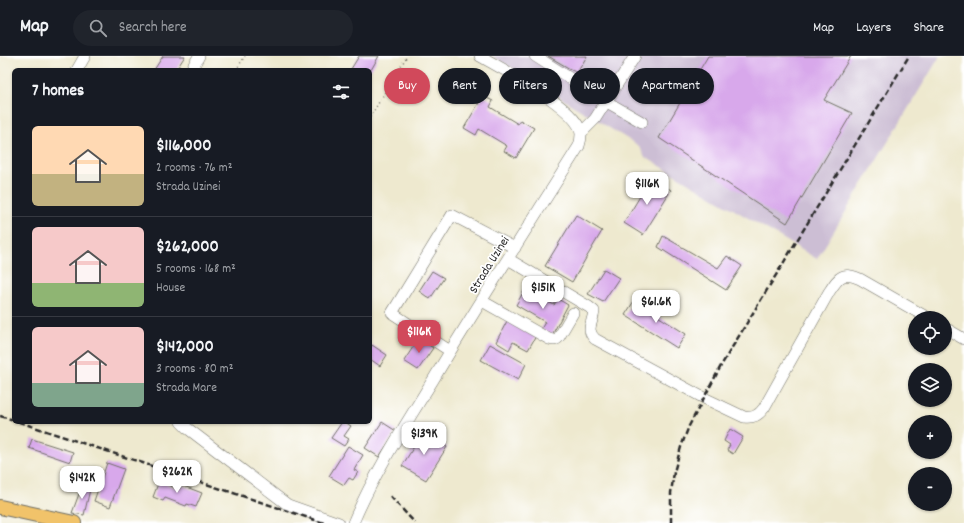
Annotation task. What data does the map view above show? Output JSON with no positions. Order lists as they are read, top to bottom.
{
  "streets": {
    "street": ["Strada Uzinei"]
  },
  "page": {
    "header": "Map",
    "search": "Search here",
    "nav": ["Map", "Layers", "Share"],
    "chip": [
      "Buy",
      "Rent",
      "Filters",
      "New",
      "Apartment"
    ],
    "heading": "7 homes",
    "list": [
      {
        "name": "$116,000",
        "note": "2 rooms · 76 m² · Strada Uzinei"
      },
      {
        "name": "$262,000",
        "note": "5 rooms · 168 m² · House"
      },
      {
        "name": "$142,000",
        "note": "3 rooms · 80 m² · Strada Mare"
      }
    ],
    "price": [
      "$116K",
      "$151K",
      "$61.6K",
      "$116K",
      "$139K",
      "$262K",
      "$142K"
    ],
    "map_buttons": ["+", "−"]
  }
}
